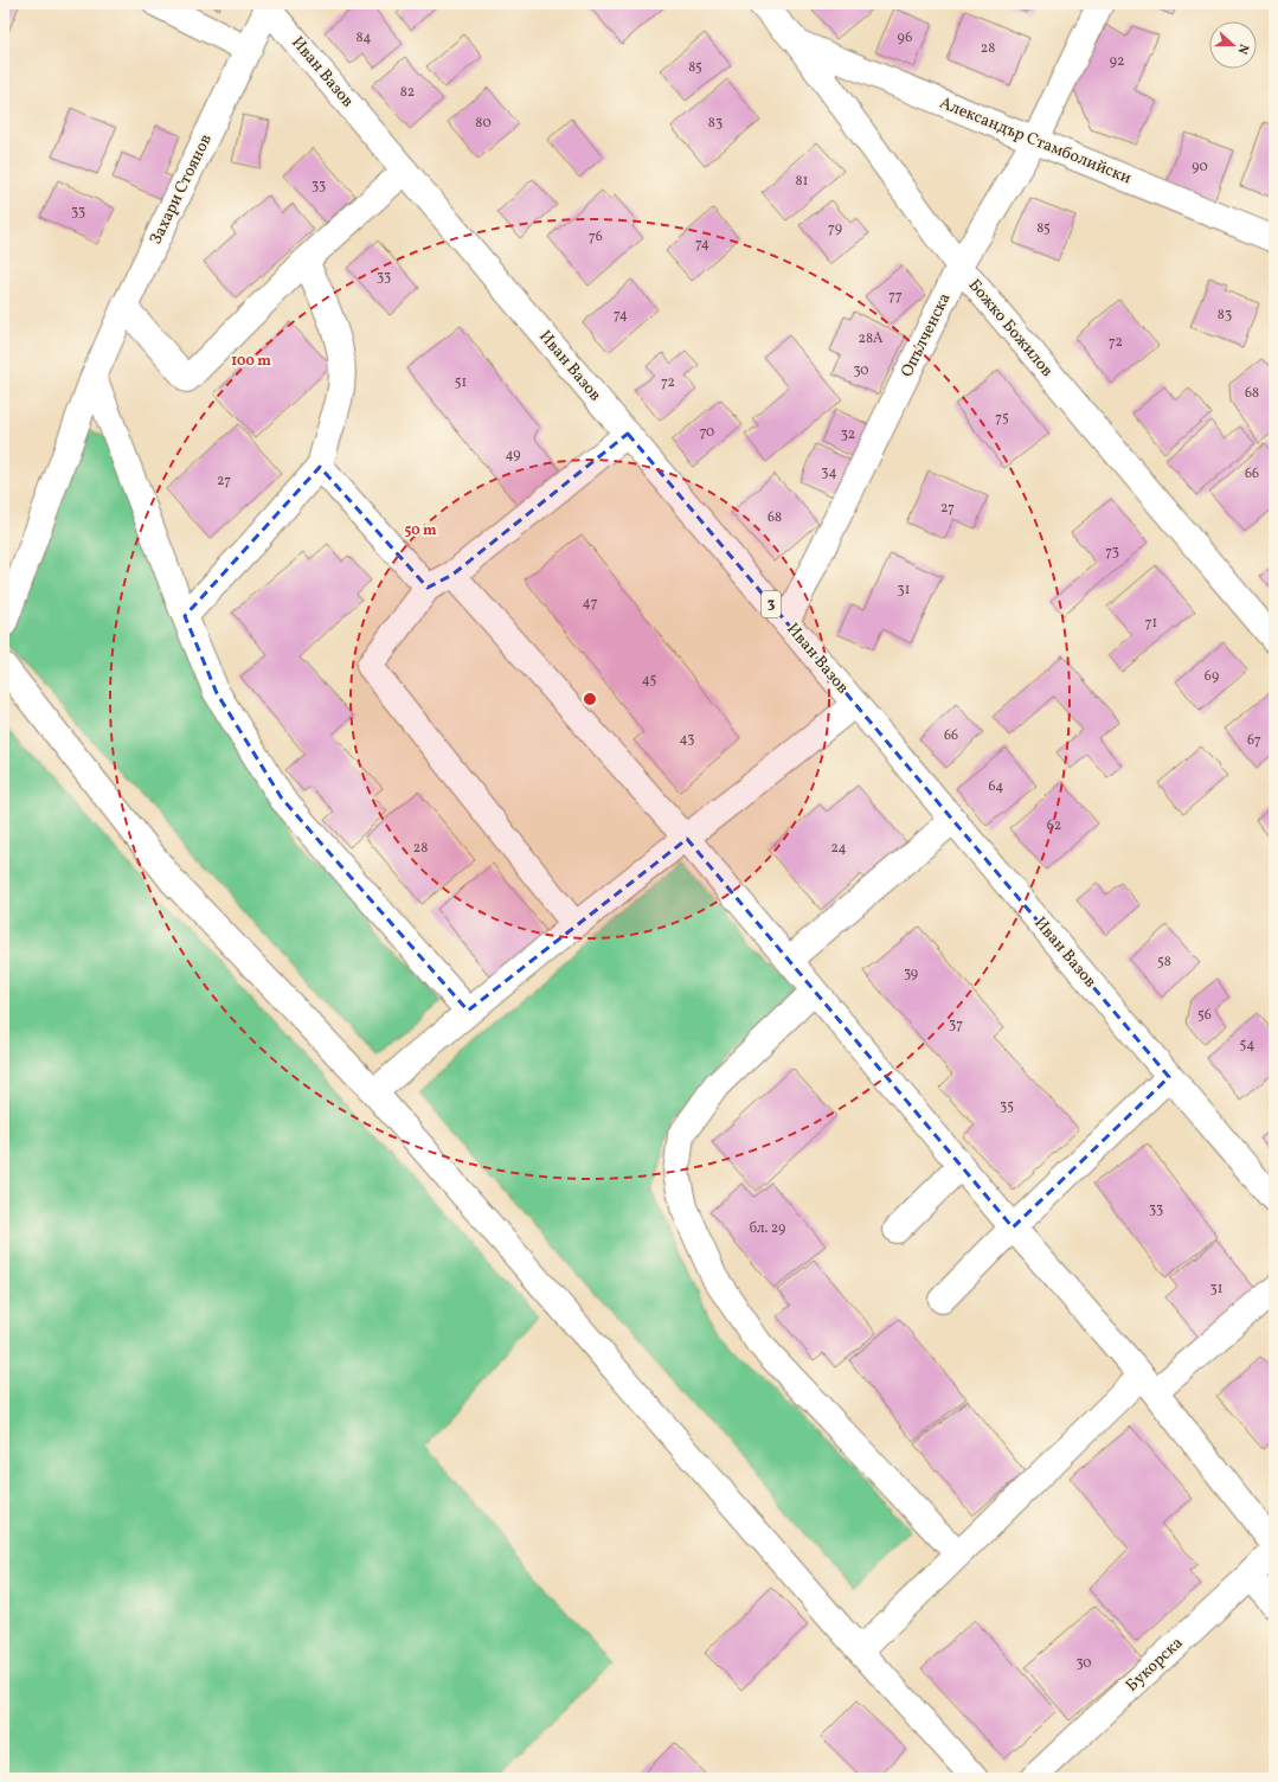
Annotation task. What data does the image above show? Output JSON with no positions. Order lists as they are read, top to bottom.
{
  "streets": {
    "street": [
      "Иван Вазов",
      "Александър Стамболийски",
      "Захари Стоянов",
      "Божко Божилов",
      "Опълченска",
      "3",
      "Букорска"
    ]
  },
  "crossings": [
    ["Иван Вазов", "Захари Стоянов"],
    ["Иван Вазов", "Опълченска"],
    ["Александър Стамболийски", "Божко Божилов"],
    ["Александър Стамболийски", "Опълченска"],
    ["Божко Божилов", "Опълченска"]
  ],
  "house_numbers": [
    "84",
    "96",
    "28",
    "92",
    "85",
    "82",
    "80",
    "83",
    "90",
    "81",
    "33",
    "33",
    "79",
    "85",
    "76",
    "74",
    "33",
    "77",
    "74",
    "83",
    "28А",
    "72",
    "30",
    "51",
    "72",
    "68",
    "75",
    "70",
    "32",
    "49",
    "34",
    "66",
    "27",
    "27",
    "68",
    "73",
    "31",
    "47",
    "71",
    "69",
    "45",
    "66",
    "43",
    "67",
    "64",
    "62",
    "28",
    "24",
    "58",
    "39",
    "56",
    "37",
    "54",
    "35",
    "33",
    "бл. 29",
    "31",
    "30"
  ],
  "north": "right",
  "rings": ["100 m", "50 m"]
}
